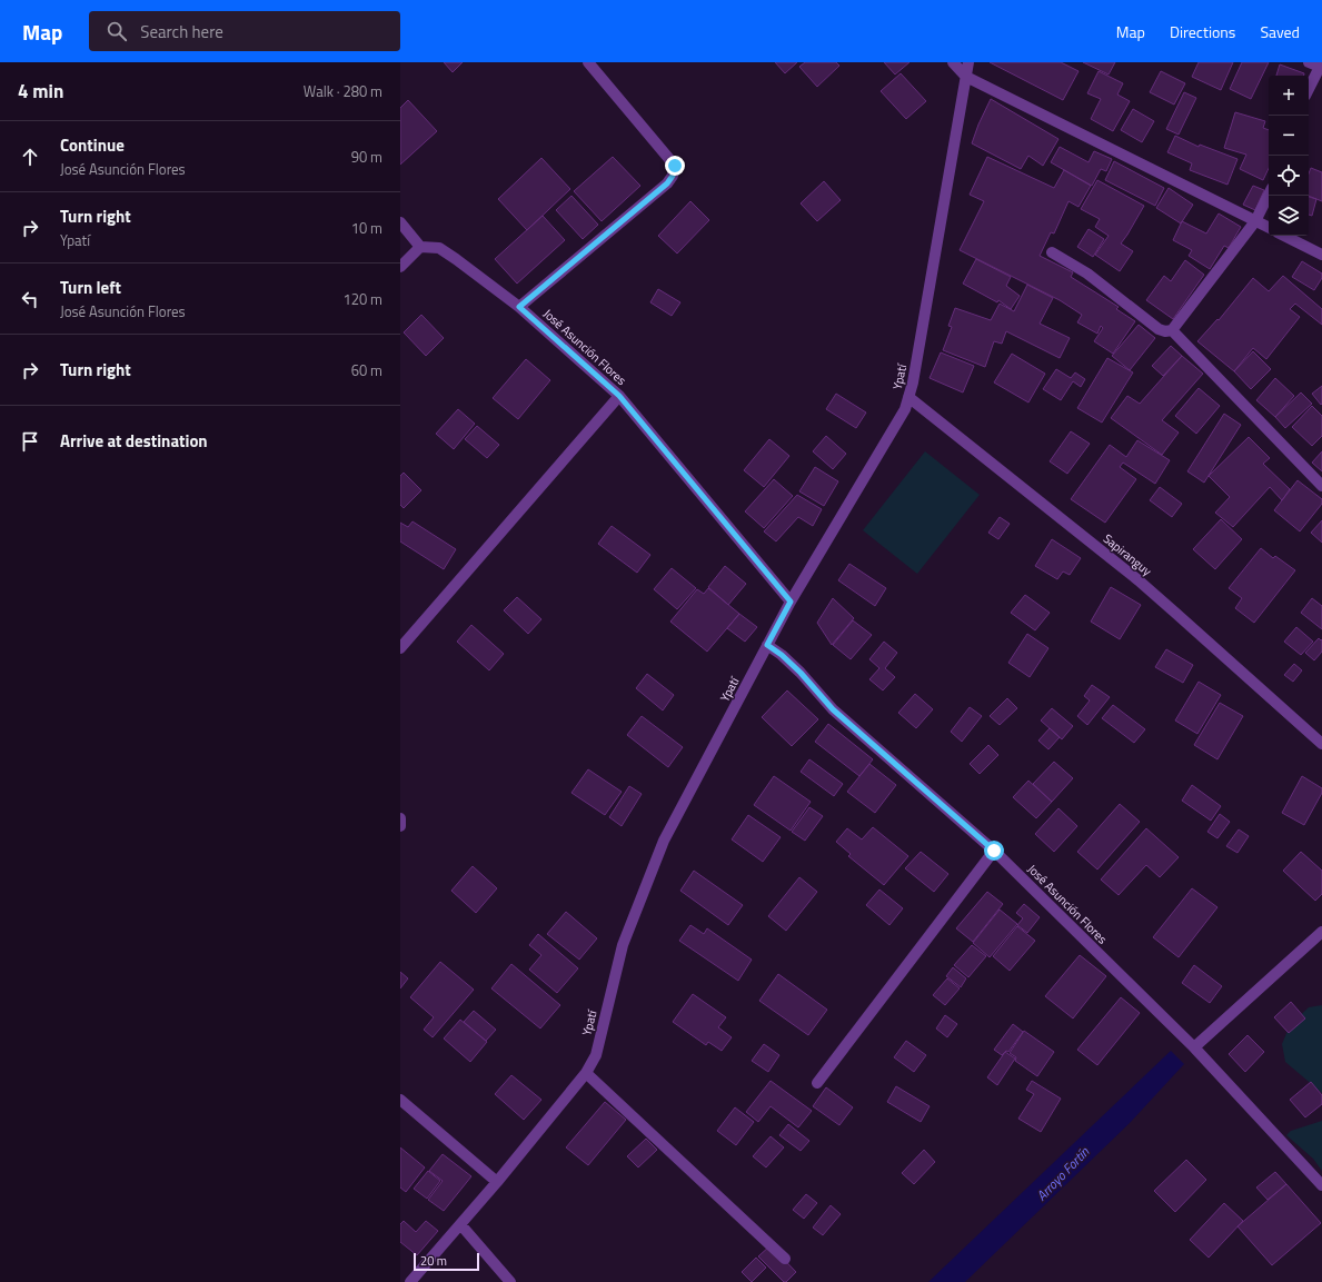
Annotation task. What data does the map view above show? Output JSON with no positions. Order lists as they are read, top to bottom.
{
  "streets": {
    "street": ["José Asunción Flores", "Ypatí", "Sapiranguy"]
  },
  "crossings": [
    ["José Asunción Flores", "Ypatí"],
    ["Ypatí", "Sapiranguy"]
  ],
  "water": ["Arroyo Fortín"],
  "scale_bar": "20 m",
  "page": {
    "header": "Map",
    "search": "Search here",
    "nav": ["Map", "Directions", "Saved"],
    "heading": ["4 min", "Walk · 280 m"],
    "map_buttons": ["+", "−"],
    "list": [
      ["Continue", "José Asunción Flores", "90 m"],
      ["Turn right", "Ypatí", "10 m"],
      ["Turn left", "José Asunción Flores", "120 m"],
      ["Turn right", "60 m"],
      "Arrive at destination"
    ],
    "scale": "20 m"
  }
}
